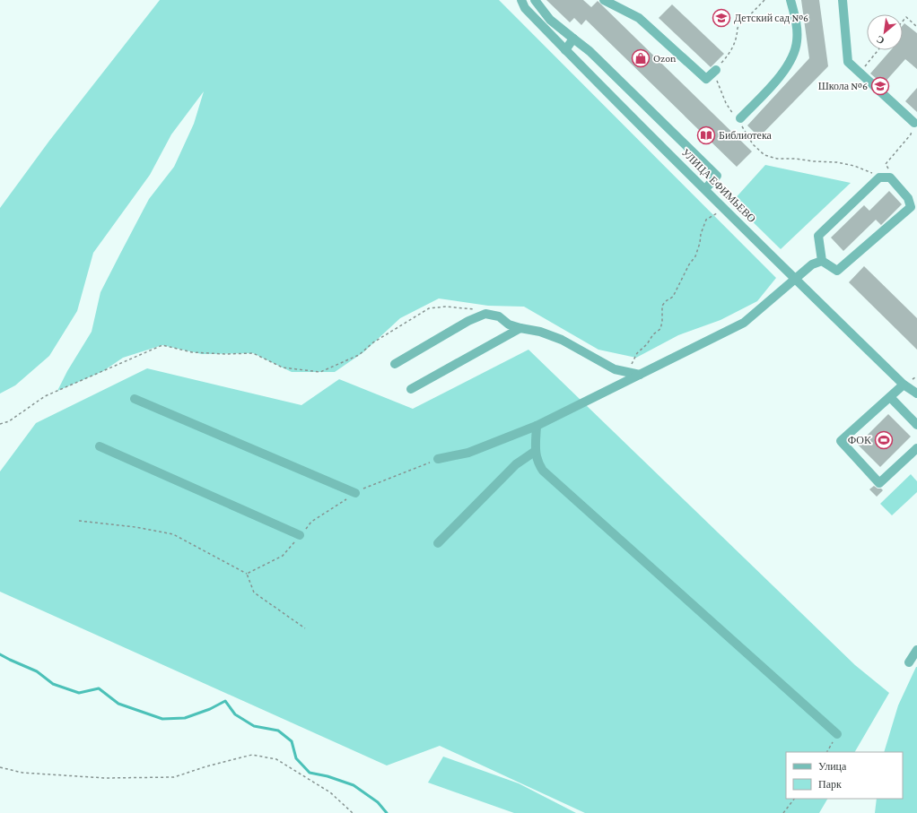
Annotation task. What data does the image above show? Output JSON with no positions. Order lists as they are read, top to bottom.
{
  "streets": {
    "street": ["УЛИЦА ЕФИМЬЕВО"]
  },
  "places": {
    "school or university": ["Детский сад №6", "Школа №6"],
    "shop": ["Ozon"],
    "library": ["Библиотека"],
    "sports": ["ФОК"]
  },
  "legend": ["Улица", "Парк"],
  "north": "bottom left"
}
